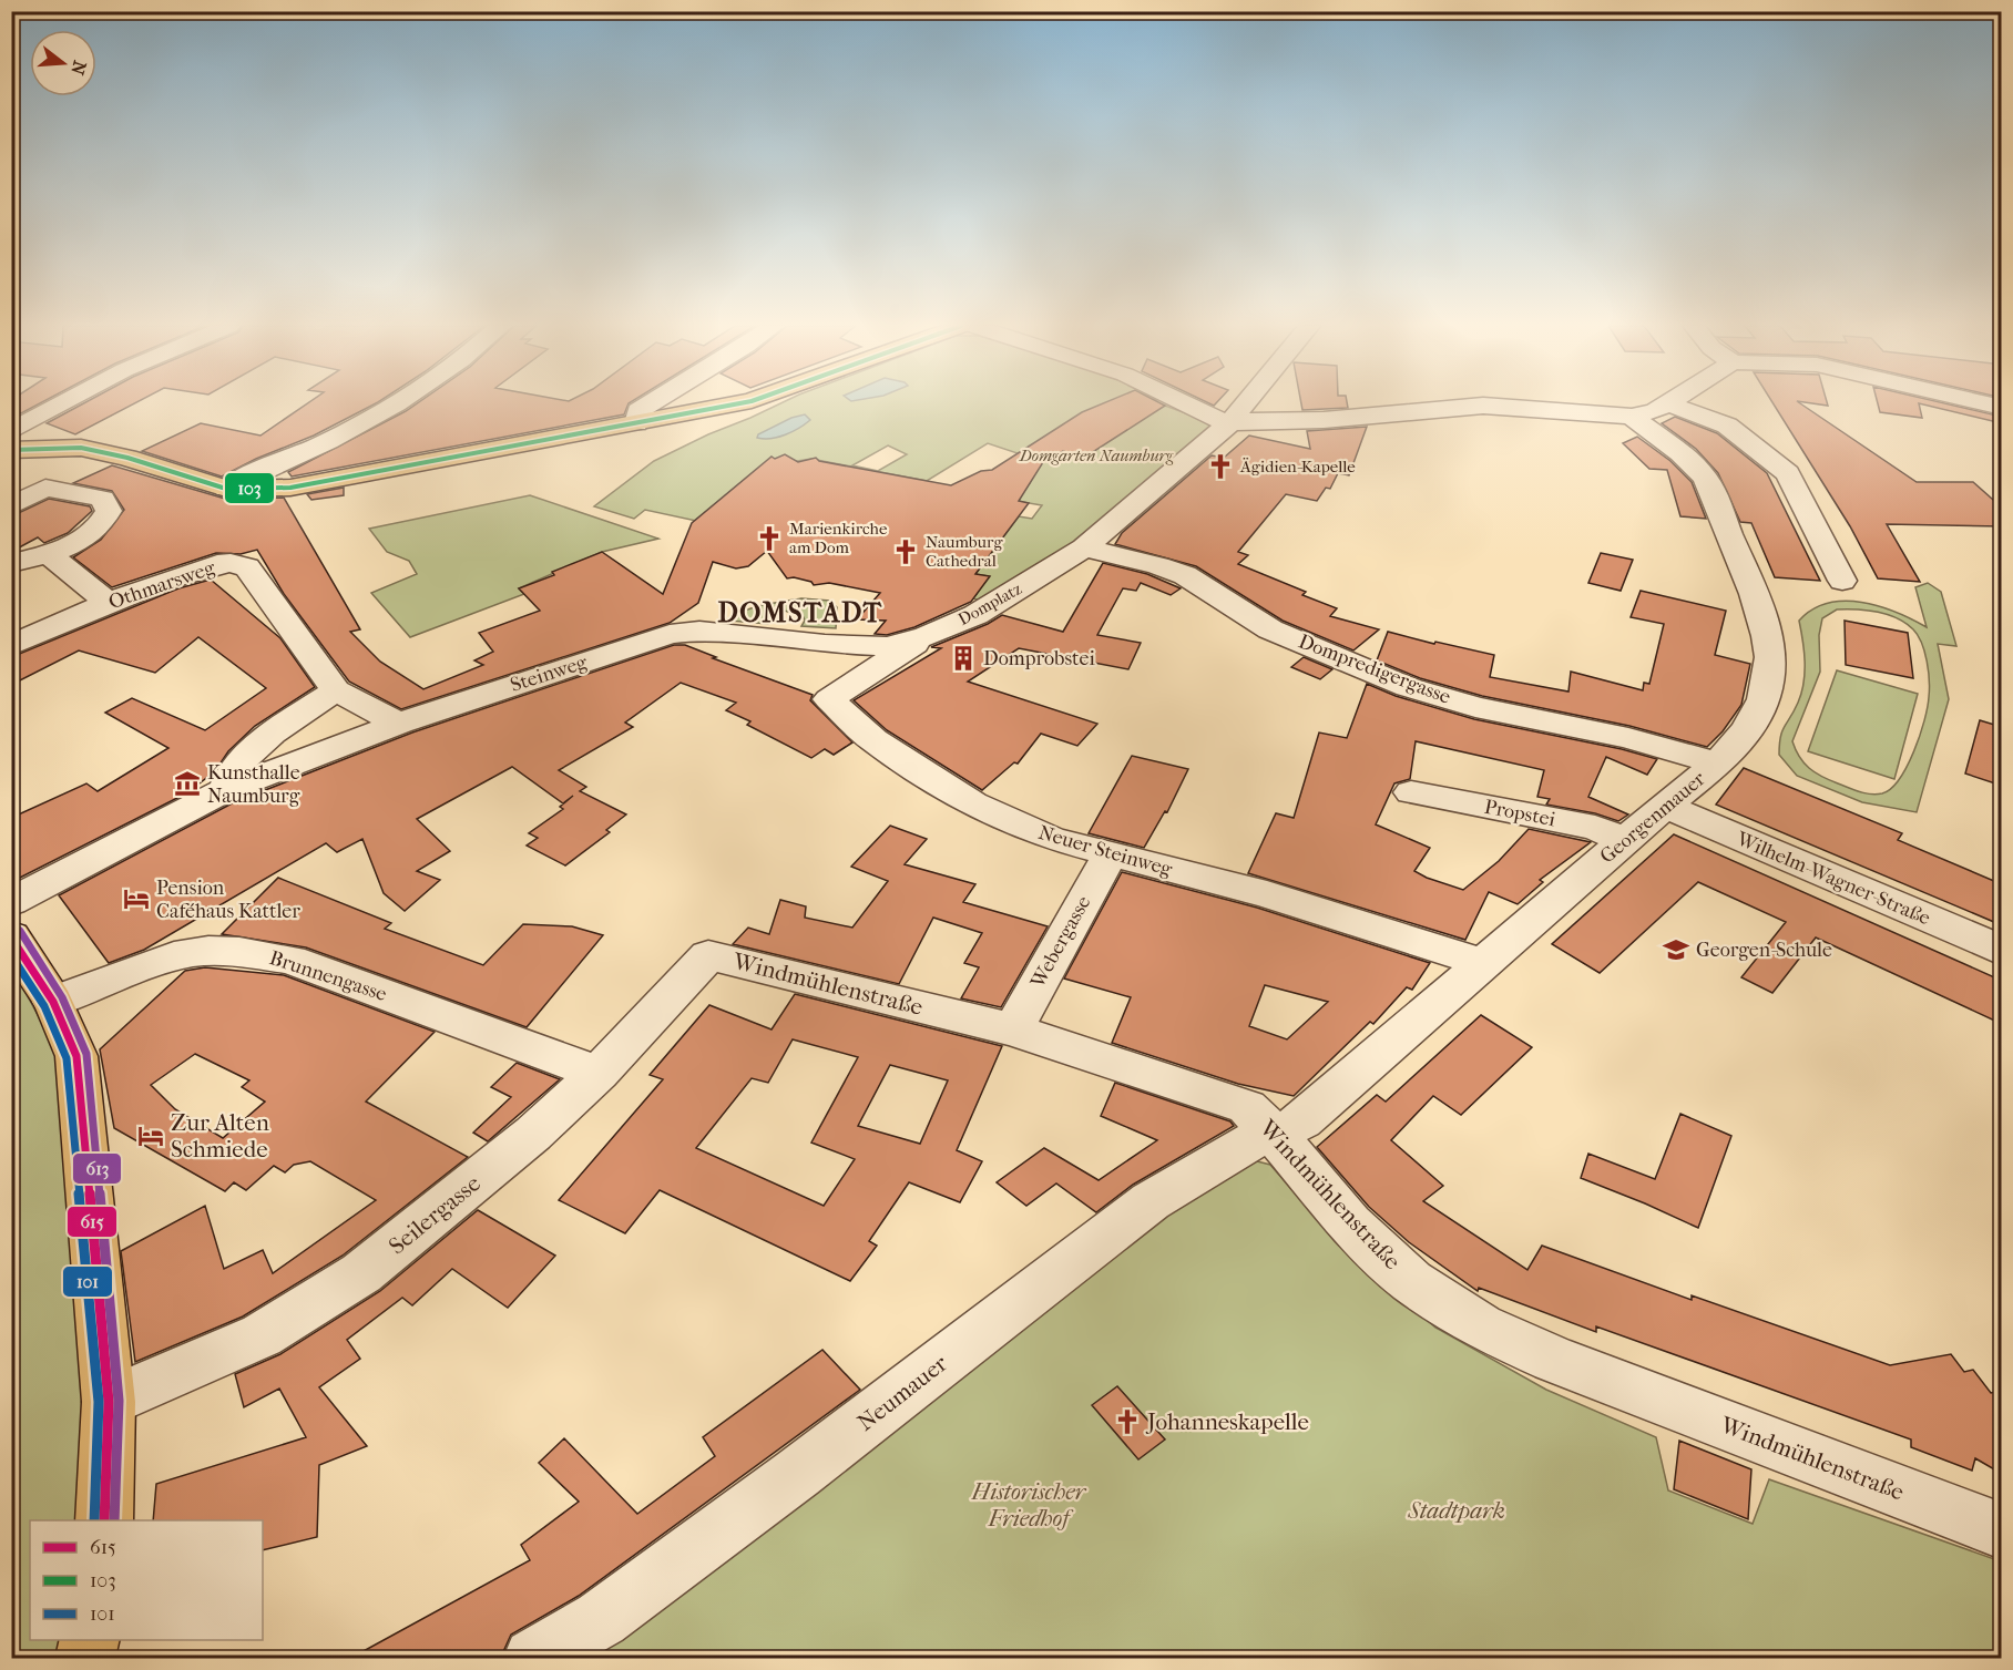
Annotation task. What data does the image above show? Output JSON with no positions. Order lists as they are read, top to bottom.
{
  "streets": {
    "street": [
      "Othmarsweg",
      "Domplatz",
      "Dompredigergasse",
      "Steinweg",
      "Propstei",
      "Georgenmauer",
      "Neuer Steinweg",
      "Wilhelm-Wagner-Straße",
      "Webergasse",
      "Brunnengasse",
      "Windmühlenstraße",
      "Seilergasse",
      "Neumauer"
    ]
  },
  "crossings": [
    ["Domplatz", "Dompredigergasse"],
    ["Domplatz", "Steinweg"],
    ["Domplatz", "Neuer Steinweg"],
    ["Dompredigergasse", "Georgenmauer"],
    ["Propstei", "Georgenmauer"],
    ["Georgenmauer", "Neuer Steinweg"],
    ["Georgenmauer", "Wilhelm-Wagner-Straße"],
    ["Georgenmauer", "Windmühlenstraße"],
    ["Georgenmauer", "Neumauer"],
    ["Neuer Steinweg", "Webergasse"],
    ["Webergasse", "Windmühlenstraße"],
    ["Brunnengasse", "Seilergasse"],
    ["Windmühlenstraße", "Seilergasse"],
    ["Windmühlenstraße", "Neumauer"]
  ],
  "districts": ["DOMSTADT"],
  "parks": ["Domgarten Naumburg", "Historischer Friedhof", "Stadtpark"],
  "places": {
    "church": [
      "Ägidien-Kapelle",
      "Marienkirche am Dom",
      "Naumburg Cathedral",
      "Johanneskapelle"
    ],
    "building": ["Domprobstei"],
    "museum": ["Kunsthalle Naumburg"],
    "hotel": ["Pension Caféhaus Kattler", "Zur Alten Schmiede"],
    "school or university": ["Georgen-Schule"]
  },
  "lines": [
    "transit line 103",
    "transit line 613",
    "transit line 615",
    "transit line 101"
  ],
  "legend": ["615", "103", "101"],
  "north": "right"
}
